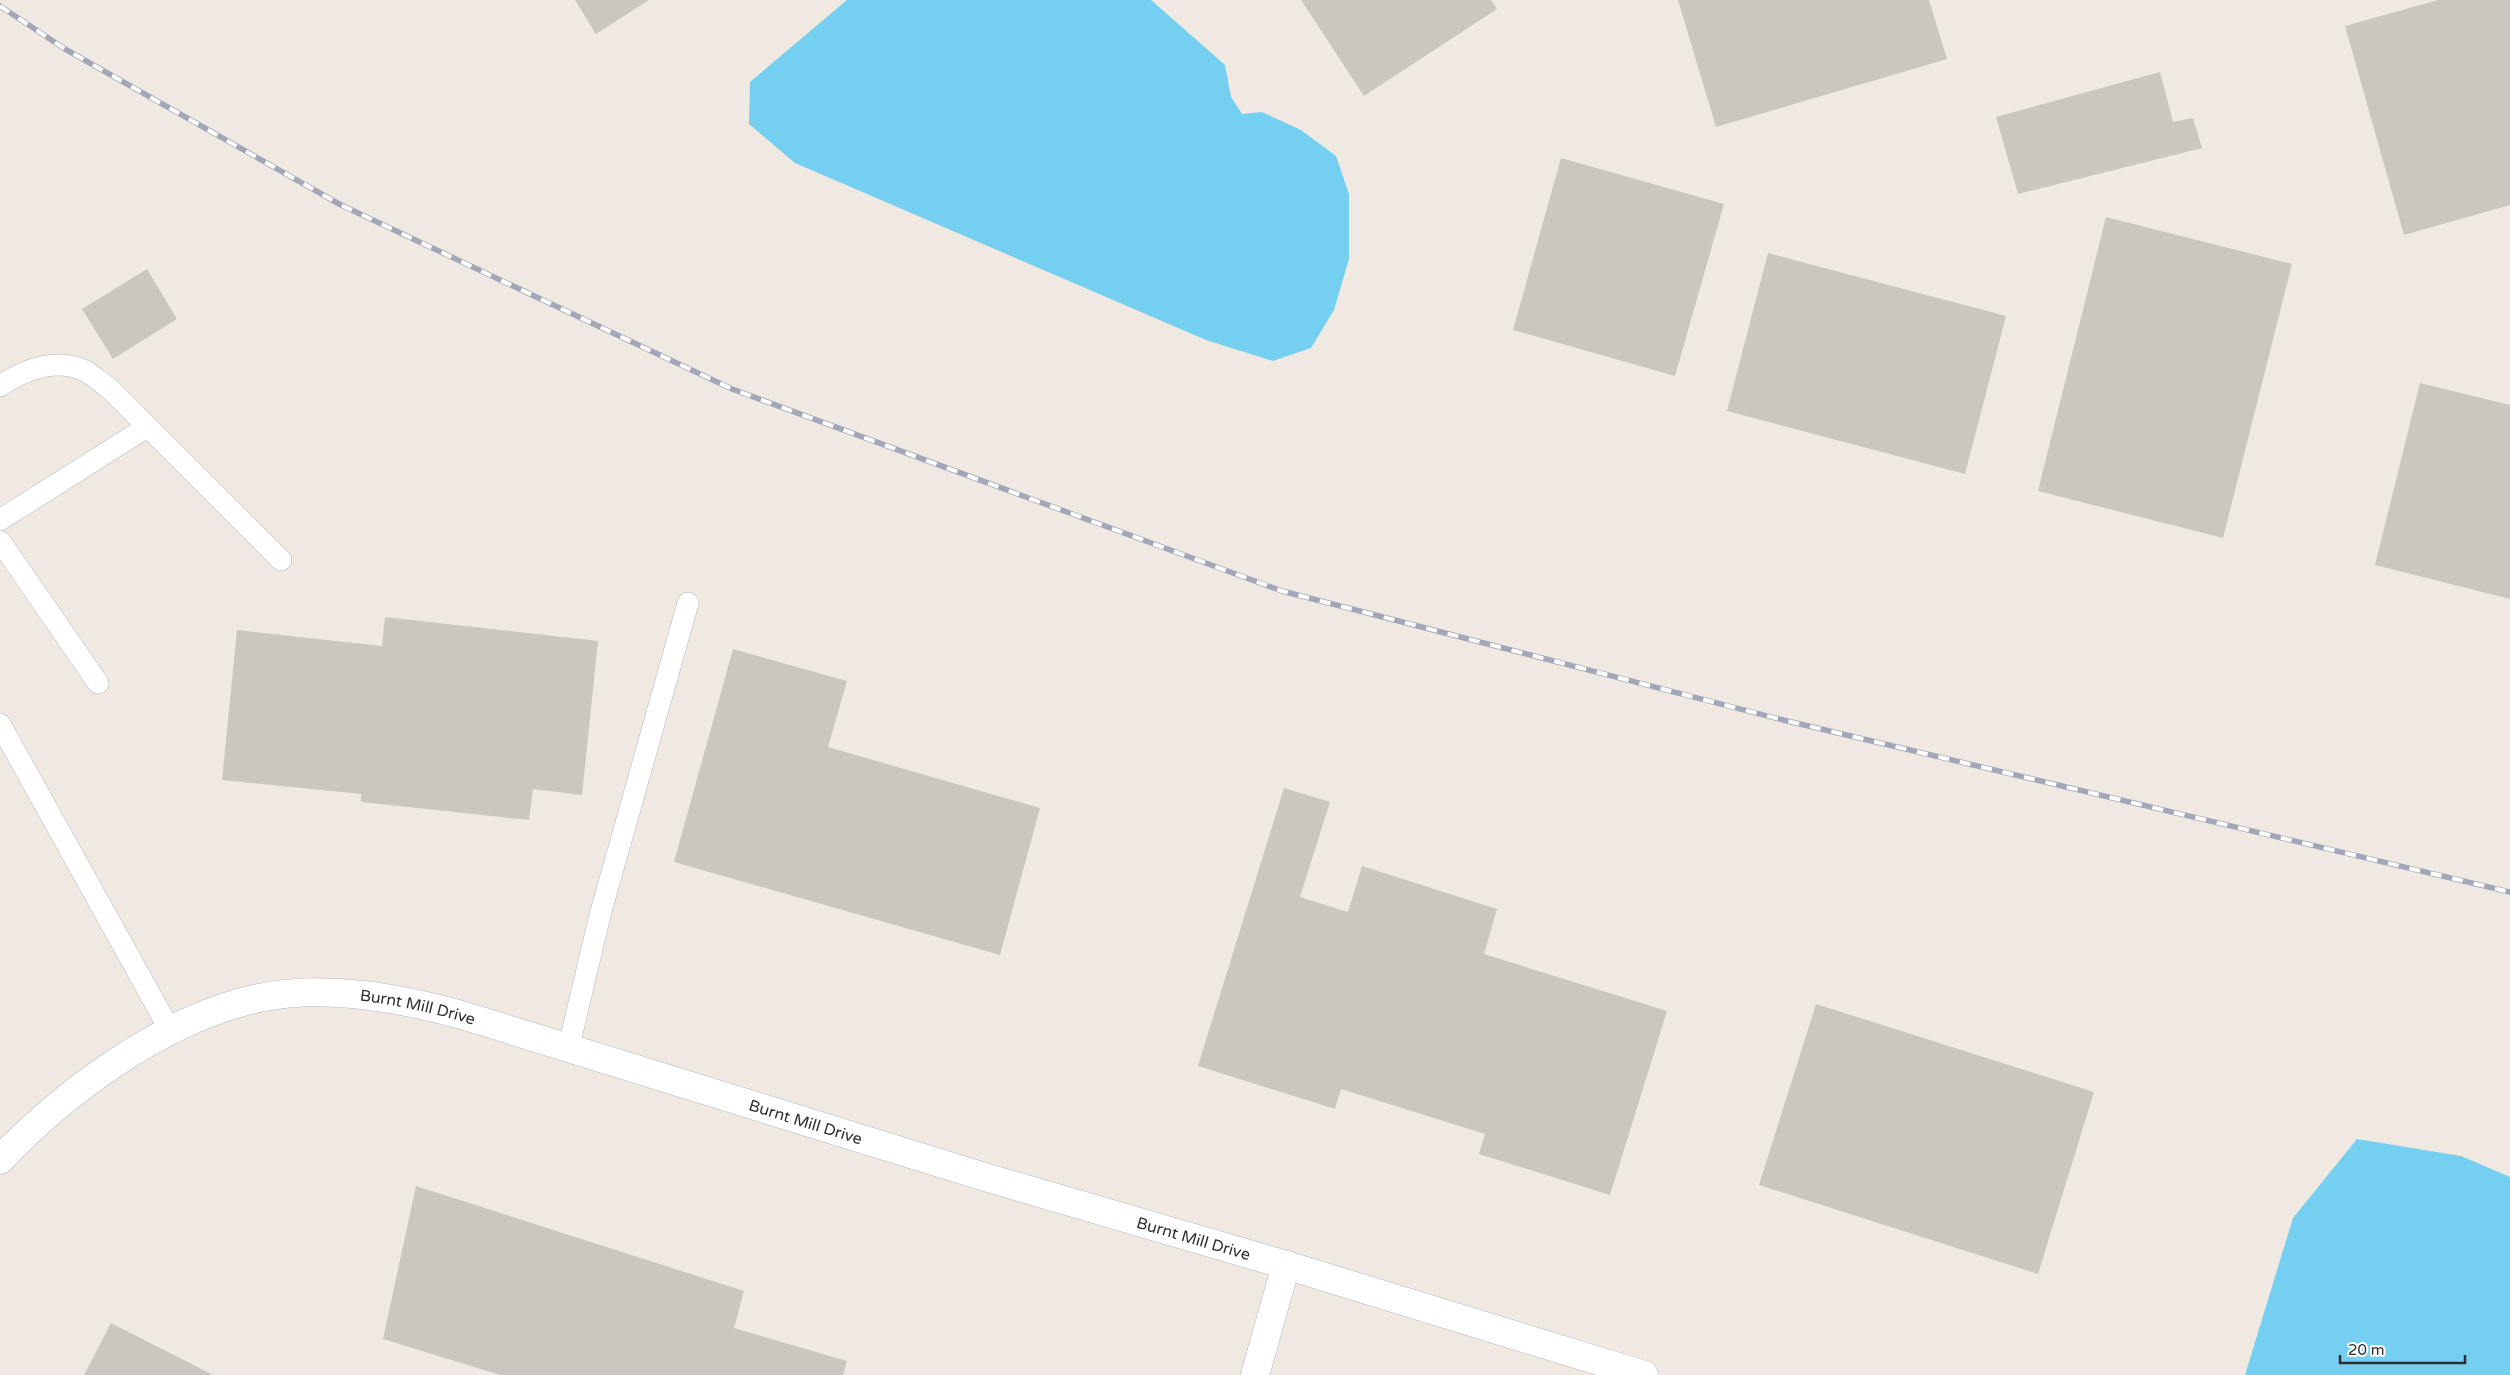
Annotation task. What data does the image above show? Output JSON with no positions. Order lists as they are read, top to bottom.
{
  "streets": {
    "street": ["Burnt Mill Drive"]
  },
  "scale_bar": "20 m"
}
